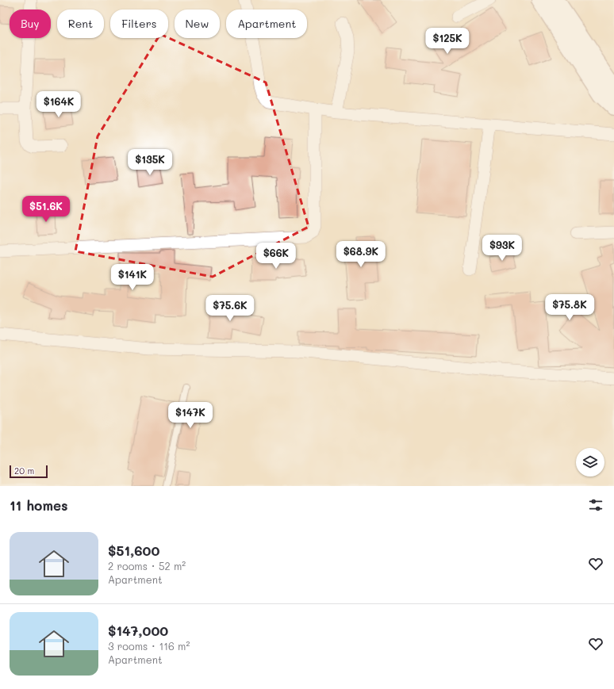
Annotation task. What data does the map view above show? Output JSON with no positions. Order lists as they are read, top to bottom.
{
  "scale_bar": "20 m",
  "page": {
    "chip": [
      "Buy",
      "Rent",
      "Filters",
      "New",
      "Apartment"
    ],
    "price": [
      "$125K",
      "$164K",
      "$135K",
      "$51.6K",
      "$93K",
      "$68.9K",
      "$66K",
      "$141K",
      "$75.8K",
      "$75.6K",
      "$147K"
    ],
    "scale": "20 m",
    "heading": "11 homes",
    "list": [
      {
        "name": "$51,600",
        "note": "2 rooms · 52 m² · Apartment"
      },
      {
        "name": "$147,000",
        "note": "3 rooms · 116 m² · Apartment"
      }
    ]
  }
}
